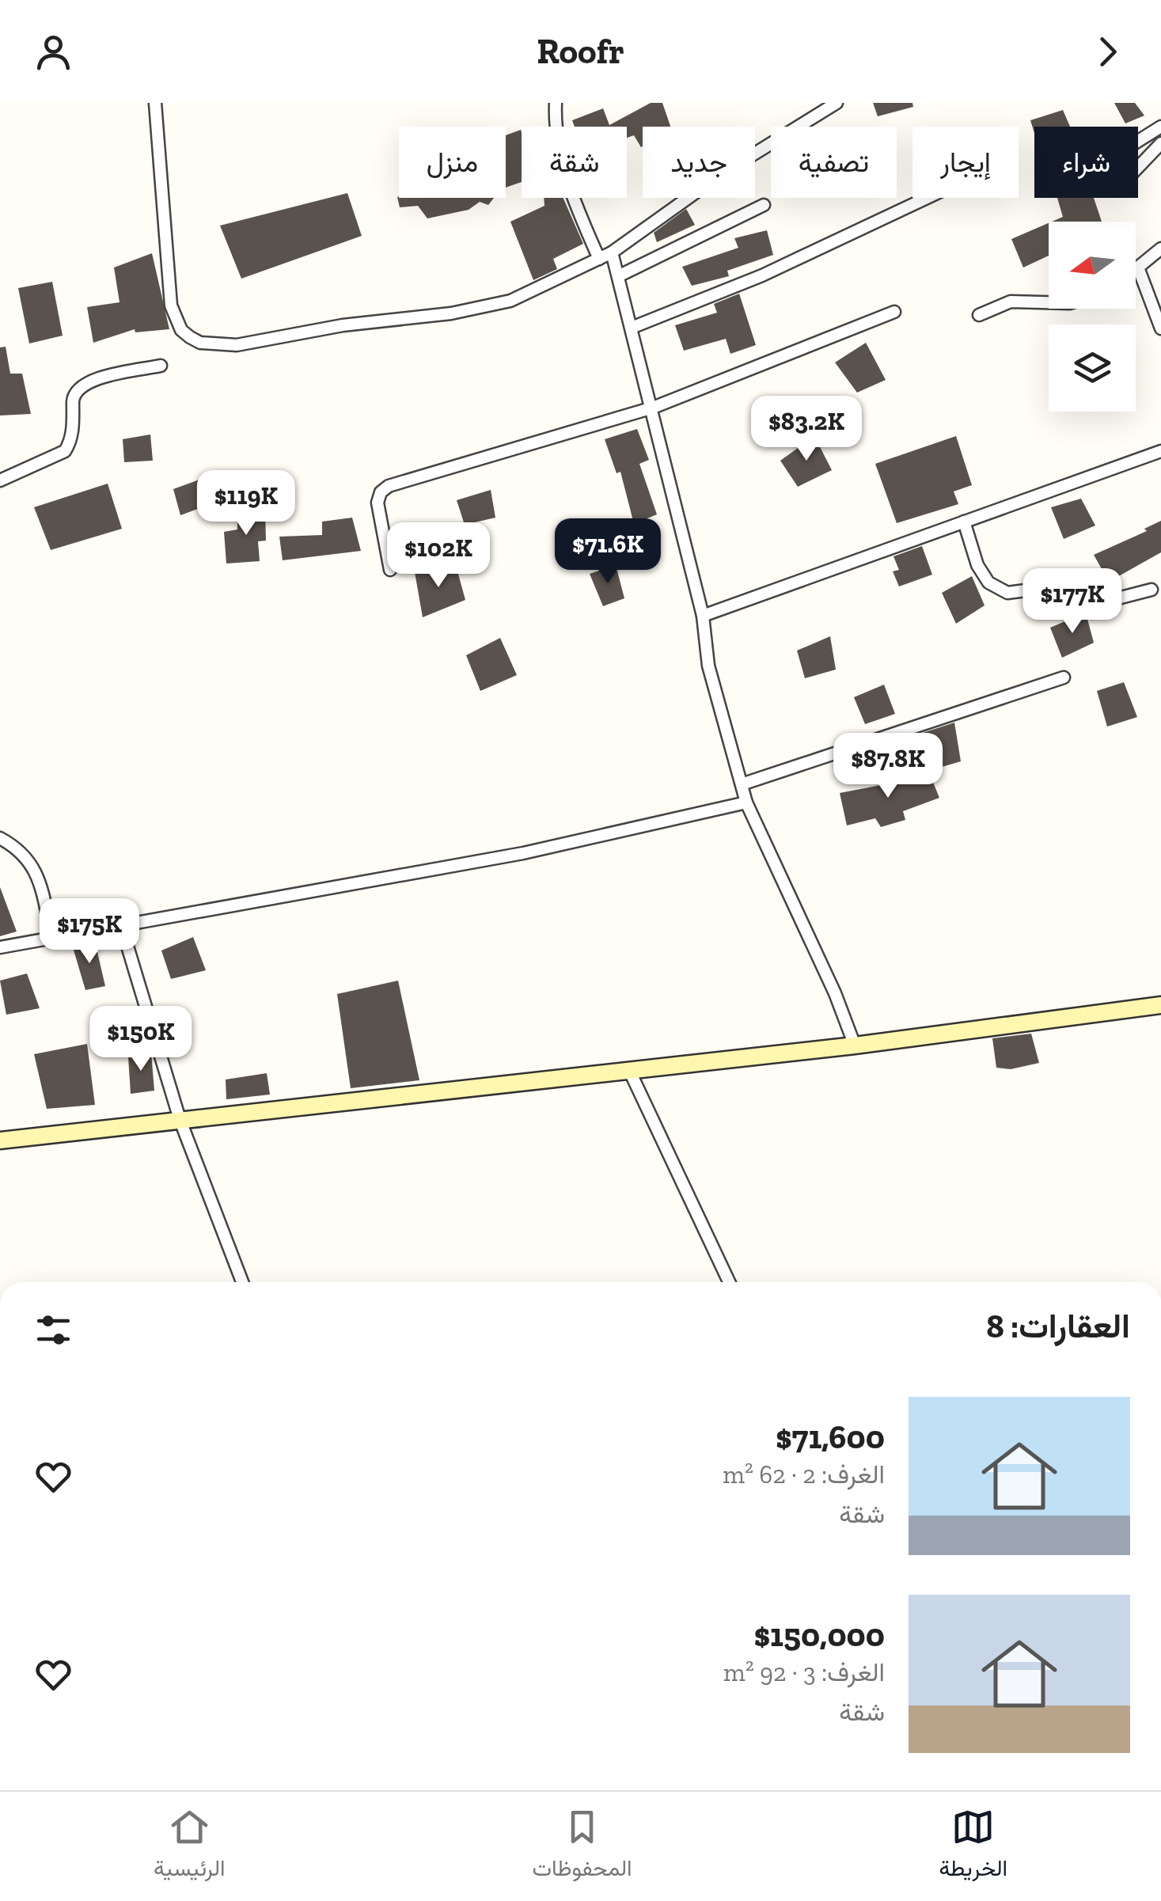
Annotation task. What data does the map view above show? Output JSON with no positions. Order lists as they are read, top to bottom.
{
  "north": "left",
  "page": {
    "header": "Roofr",
    "chip": [
      "شراء",
      "إيجار",
      "تصفية",
      "جديد",
      "شقة",
      "منزل"
    ],
    "price": [
      "$83.2K",
      "$119K",
      "$71.6K",
      "$102K",
      "$177K",
      "$87.8K",
      "$175K",
      "$150K"
    ],
    "heading": "العقارات: 8",
    "list": [
      {
        "name": "$71,600",
        "note": "الغرف: 2 · 62 m² · شقة"
      },
      {
        "name": "$150,000",
        "note": "الغرف: 3 · 92 m² · شقة"
      }
    ],
    "tabs": ["الخريطة", "المحفوظات", "الرئيسية"]
  }
}
